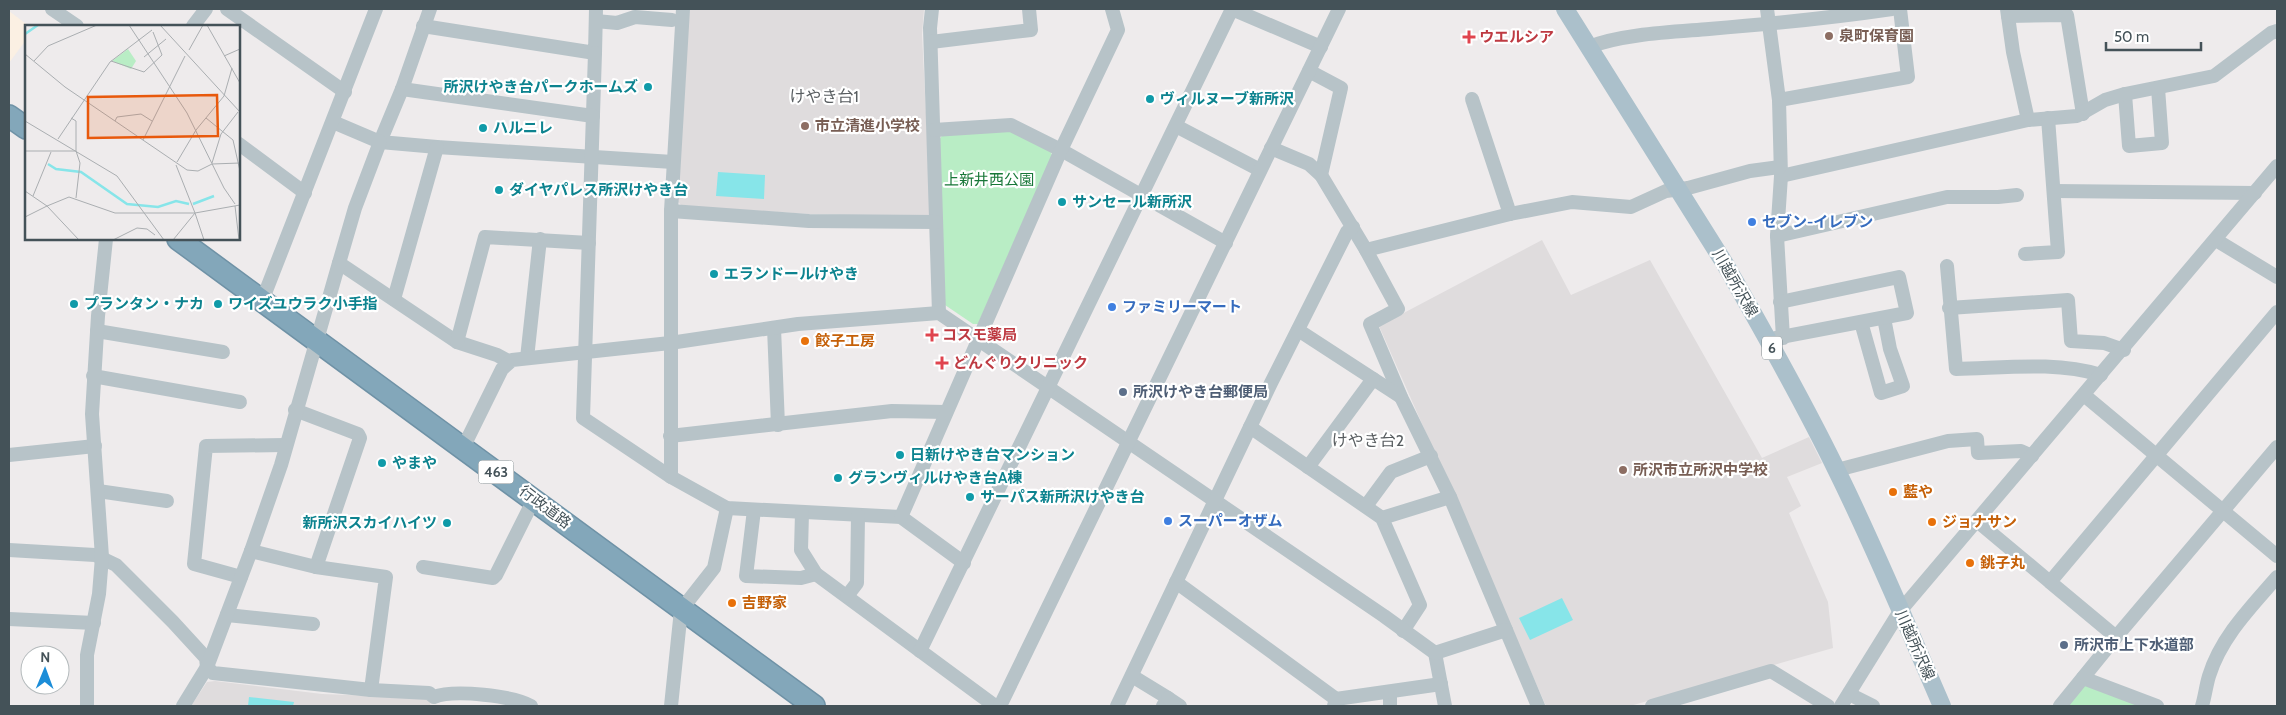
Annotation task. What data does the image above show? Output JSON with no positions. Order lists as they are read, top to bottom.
{
  "streets": {
    "highway": ["463", "行政道路"],
    "main road": ["川越所沢線", "6"]
  },
  "districts": ["けやき台1", "けやき台2"],
  "parks": ["上新井西公園"],
  "places": {
    "other": [
      "泉町保育園",
      "所沢けやき台パークホームズ",
      "ヴィルヌーブ新所沢",
      "市立清進小学校",
      "ハルニレ",
      "ダイヤパレス所沢けやき台",
      "サンセール新所沢",
      "セブン-イレブン",
      "エランドールけやき",
      "プランタン・ナカ",
      "ワイズユウラク小手指",
      "ファミリーマート",
      "餃子工房",
      "所沢けやき台郵便局",
      "日新けやき台マンション",
      "やまや",
      "所沢市立所沢中学校",
      "グランヴィルけやき台A棟",
      "藍や",
      "サーパス新所沢けやき台",
      "スーパーオザム",
      "ジョナサン",
      "新所沢スカイハイツ",
      "銚子丸",
      "吉野家",
      "所沢市上下水道部"
    ],
    "health": ["ウエルシア", "コスモ薬局", "どんぐりクリニック"]
  },
  "scale_bar": "50 m",
  "north": "top"
}
